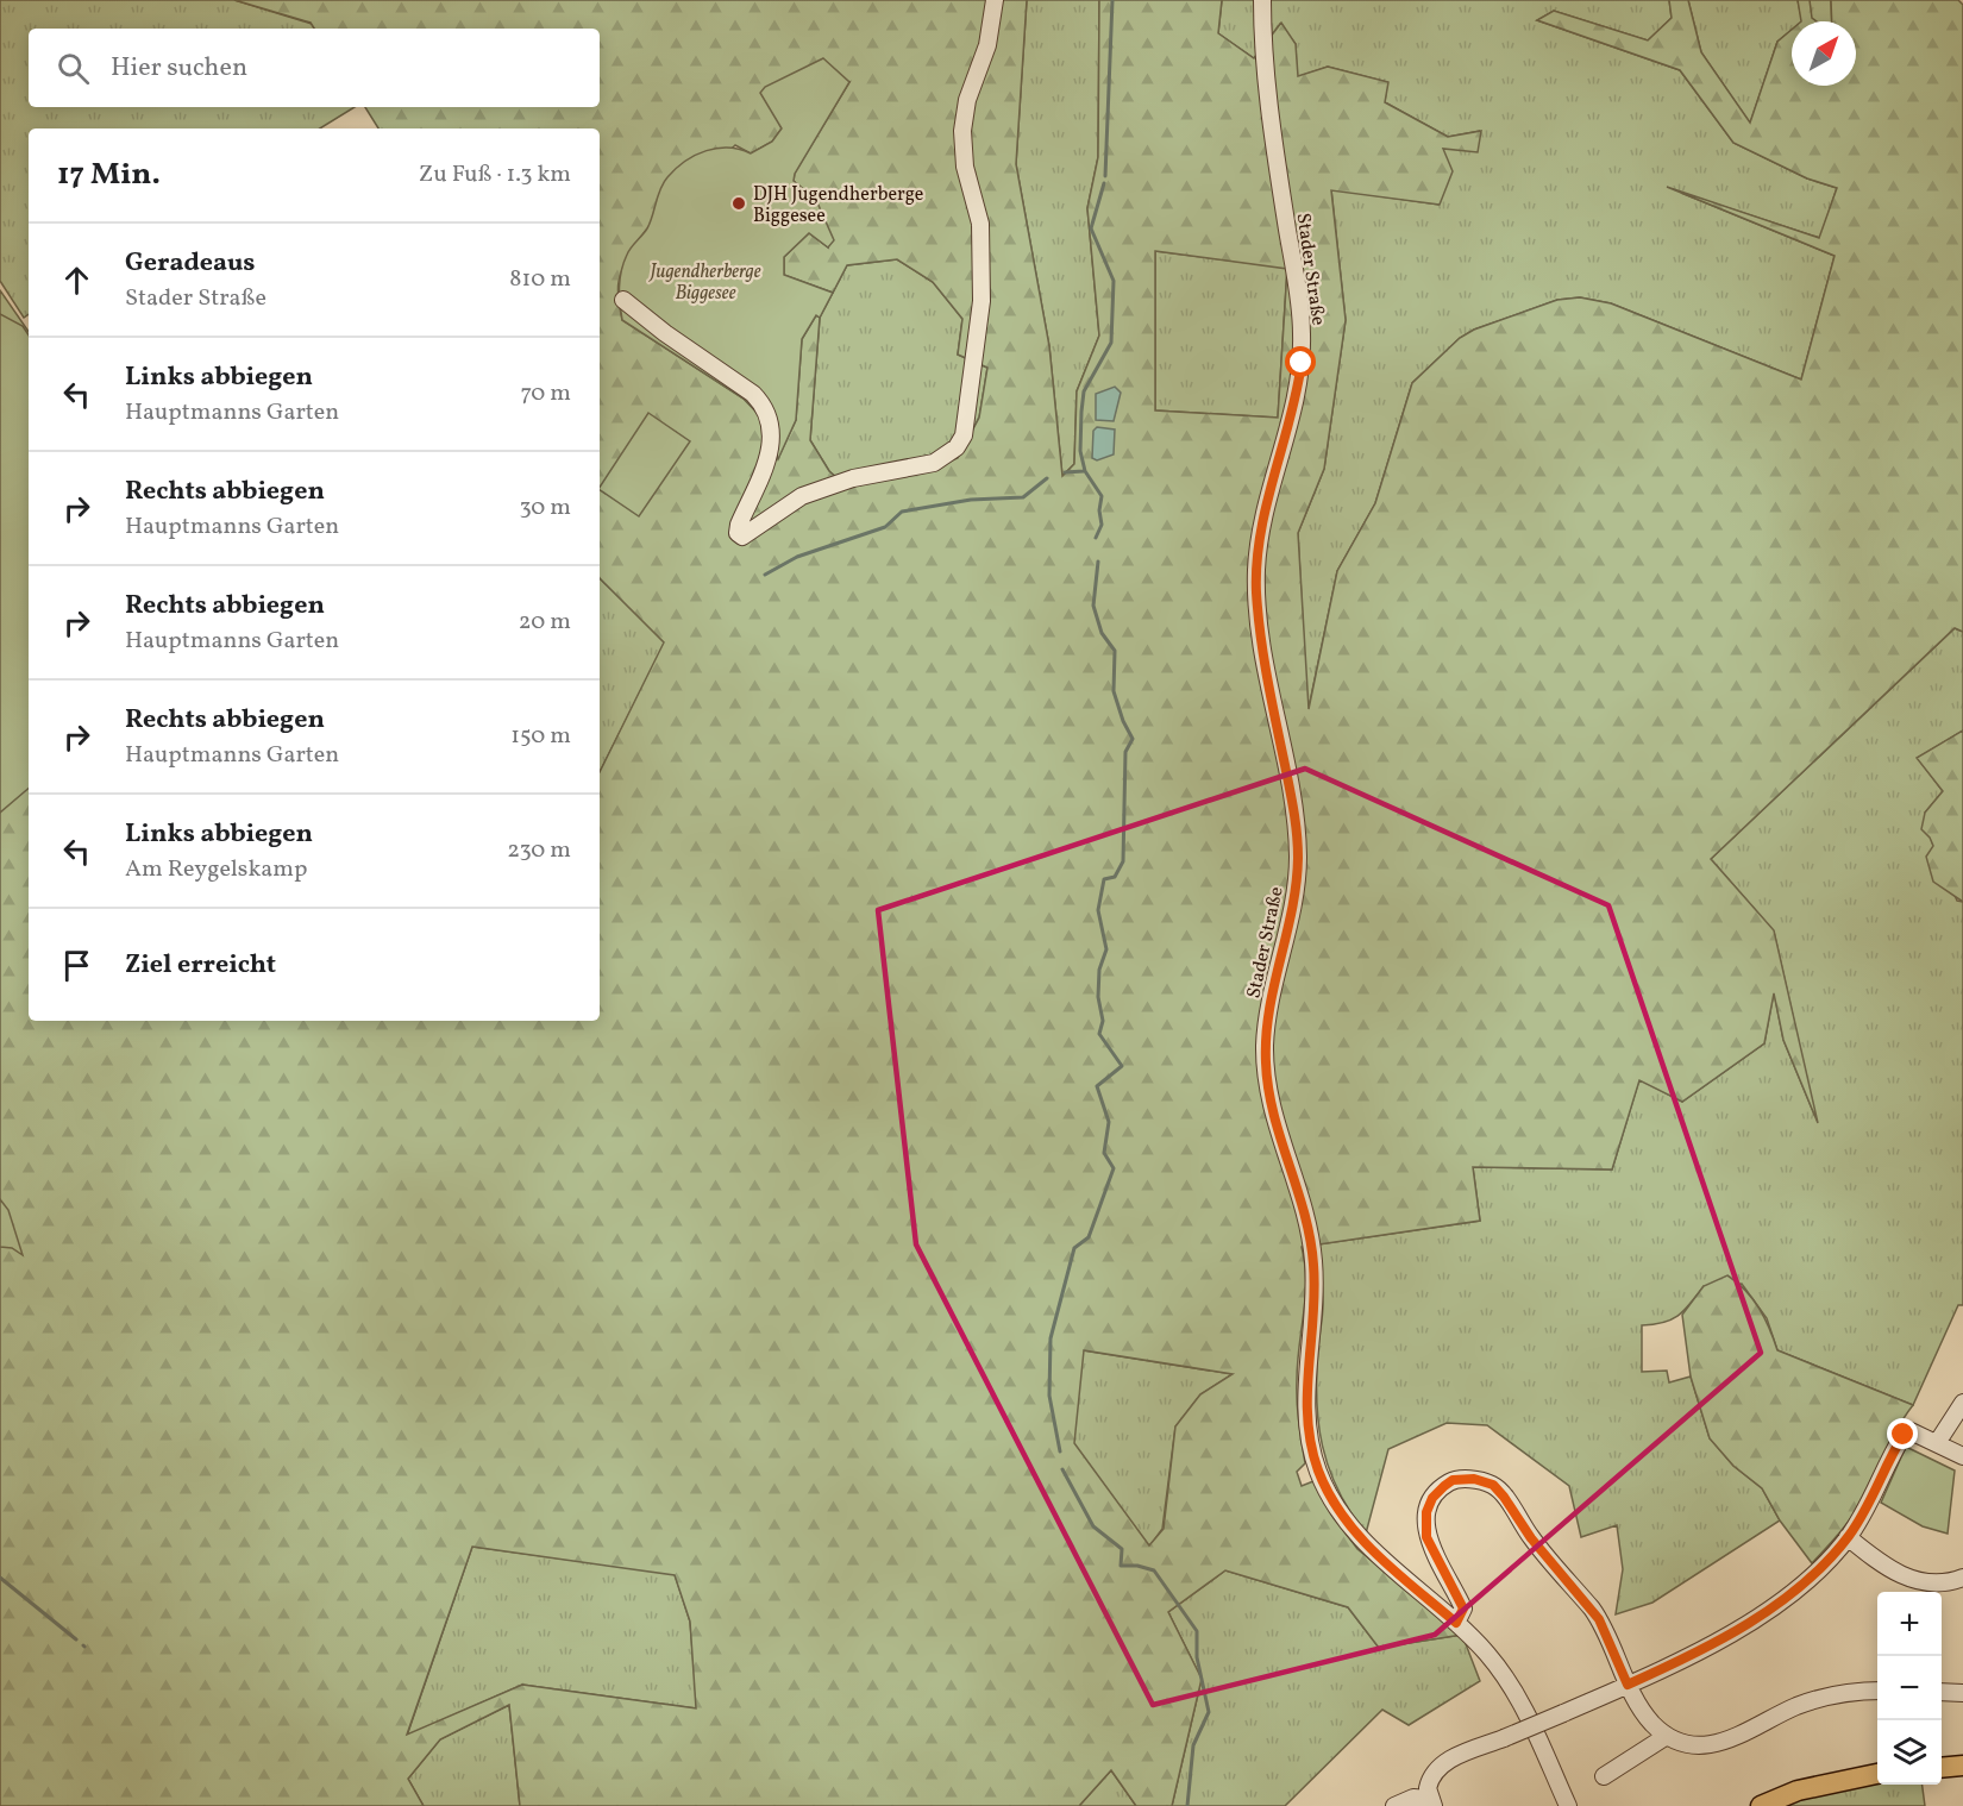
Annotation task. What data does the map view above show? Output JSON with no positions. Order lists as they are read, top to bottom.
{
  "streets": {
    "street": ["Stader Straße"]
  },
  "parks": ["Jugendherberge Biggesee"],
  "places": ["DJH Jugendherberge Biggesee"],
  "north": "top right",
  "page": {
    "search": "Hier suchen",
    "heading": ["17 Min.", "Zu Fuß · 1.3 km"],
    "list": [
      ["Geradeaus", "Stader Straße", "810 m"],
      ["Links abbiegen", "Hauptmanns Garten", "70 m"],
      ["Rechts abbiegen", "Hauptmanns Garten", "30 m"],
      ["Rechts abbiegen", "Hauptmanns Garten", "20 m"],
      ["Rechts abbiegen", "Hauptmanns Garten", "150 m"],
      ["Links abbiegen", "Am Reygelskamp", "230 m"],
      "Ziel erreicht"
    ],
    "map_buttons": ["+", "−"]
  }
}
